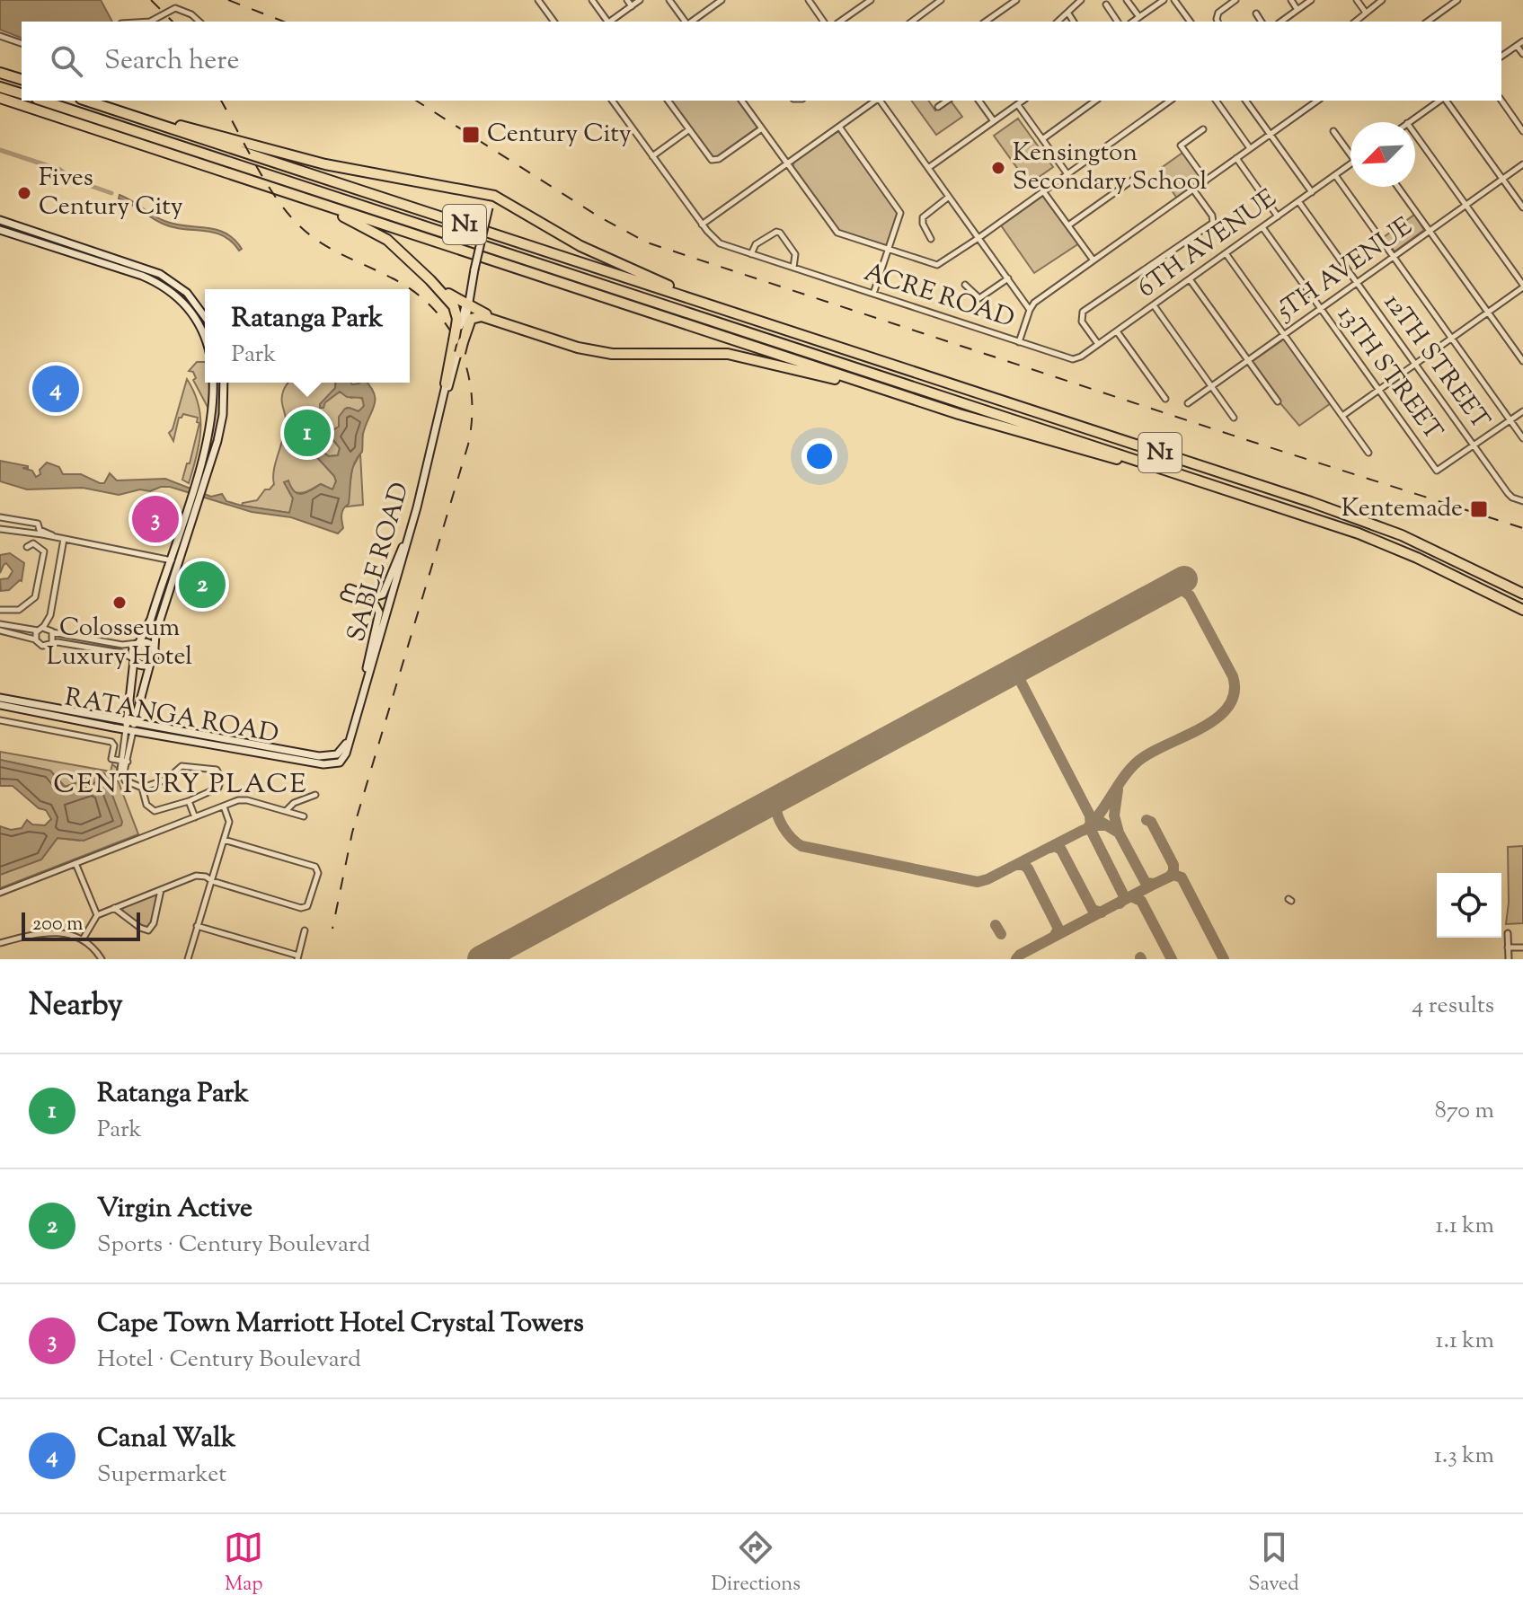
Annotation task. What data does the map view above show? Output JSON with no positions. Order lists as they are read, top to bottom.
{
  "streets": {
    "highway": ["N1"],
    "main road": ["SABLE ROAD", "RATANGA ROAD"],
    "street": [
      "6TH AVENUE",
      "5TH AVENUE",
      "ACRE ROAD",
      "12TH STREET",
      "13TH STREET"
    ]
  },
  "crossings": [
    ["6TH AVENUE", "ACRE ROAD"],
    ["6TH AVENUE", "12TH STREET"],
    ["6TH AVENUE", "13TH STREET"],
    ["5TH AVENUE", "12TH STREET"],
    ["5TH AVENUE", "13TH STREET"],
    ["12TH STREET", "13TH STREET"],
    ["SABLE ROAD", "RATANGA ROAD"]
  ],
  "districts": ["CENTURY PLACE"],
  "places": {
    "transit": ["Century City", "Kentemade"],
    "other": ["Kensington Secondary School", "Fives Century City", "Colosseum Luxury Hotel"]
  },
  "scale_bar": "200 m",
  "north": "bottom left",
  "page": {
    "search": "Search here",
    "popup": ["Ratanga Park", "Park"],
    "pins": [
      "4",
      "1",
      "3",
      "2"
    ],
    "scale": "200 m",
    "heading": ["Nearby", "4 results"],
    "list": [
      {
        "mark": "1",
        "name": "Ratanga Park",
        "note": "Park",
        "value": "870 m"
      },
      {
        "mark": "2",
        "name": "Virgin Active",
        "note": "Sports · Century Boulevard",
        "value": "1.1 km"
      },
      {
        "mark": "3",
        "name": "Cape Town Marriott Hotel Crystal Towers",
        "note": "Hotel · Century Boulevard",
        "value": "1.1 km"
      },
      {
        "mark": "4",
        "name": "Canal Walk",
        "note": "Supermarket",
        "value": "1.3 km"
      }
    ],
    "nav": ["Map", "Directions", "Saved"]
  }
}
